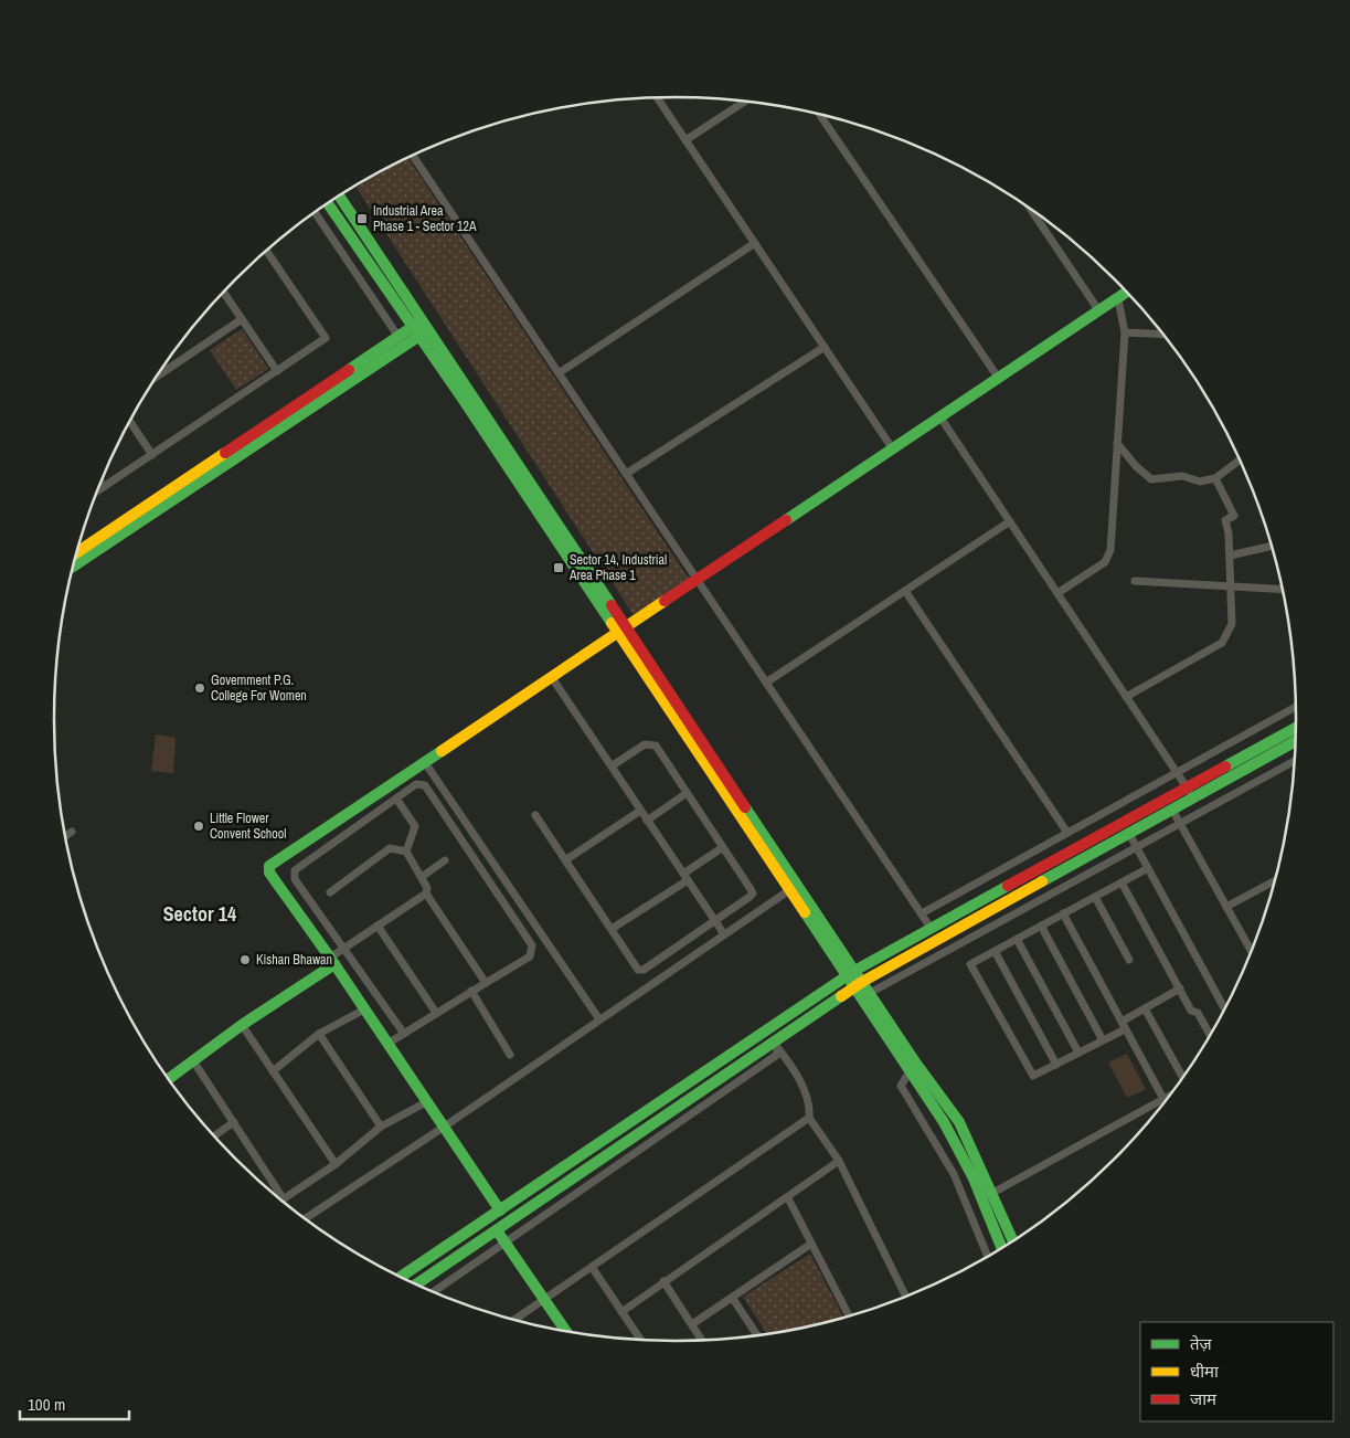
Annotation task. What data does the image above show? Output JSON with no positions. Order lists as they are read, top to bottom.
{
  "districts": ["Sector 14"],
  "places": {
    "transit": ["Industrial Area Phase 1 - Sector 12A", "Sector 14, Industrial Area Phase 1"],
    "other": ["Government P.G. College For Women", "Little Flower Convent School", "Kishan Bhawan"]
  },
  "legend": ["तेज़", "धीमा", "जाम"],
  "scale_bar": "100 m"
}
